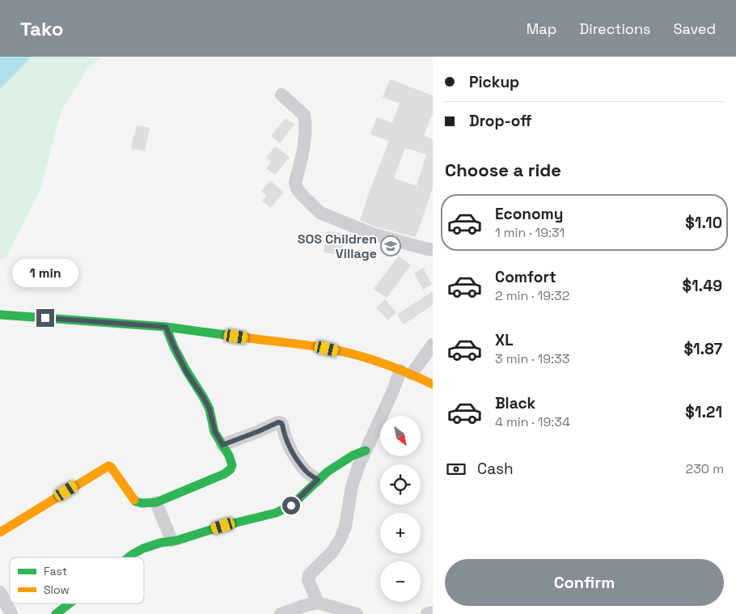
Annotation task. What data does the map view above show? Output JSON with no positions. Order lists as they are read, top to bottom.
{
  "places": {
    "school or university": ["SOS Children Village"]
  },
  "legend": ["Fast", "Slow"],
  "north": "bottom right",
  "page": {
    "header": "Tako",
    "nav": ["Map", "Directions", "Saved"],
    "banner": ["Pickup", "Drop-off"],
    "heading": "Choose a ride",
    "list": [
      {
        "name": "Economy",
        "note": "1 min · 19:31",
        "value": "$1.10"
      },
      {
        "name": "Comfort",
        "note": "2 min · 19:32",
        "value": "$1.49"
      },
      {
        "name": "XL",
        "note": "3 min · 19:33",
        "value": "$1.87"
      },
      {
        "name": "Black",
        "note": "4 min · 19:34",
        "value": "$1.21"
      }
    ],
    "bubble": "1 min",
    "map_buttons": ["+", "−"],
    "pay": ["Cash", "230 m"],
    "buttons": "Confirm"
  }
}
